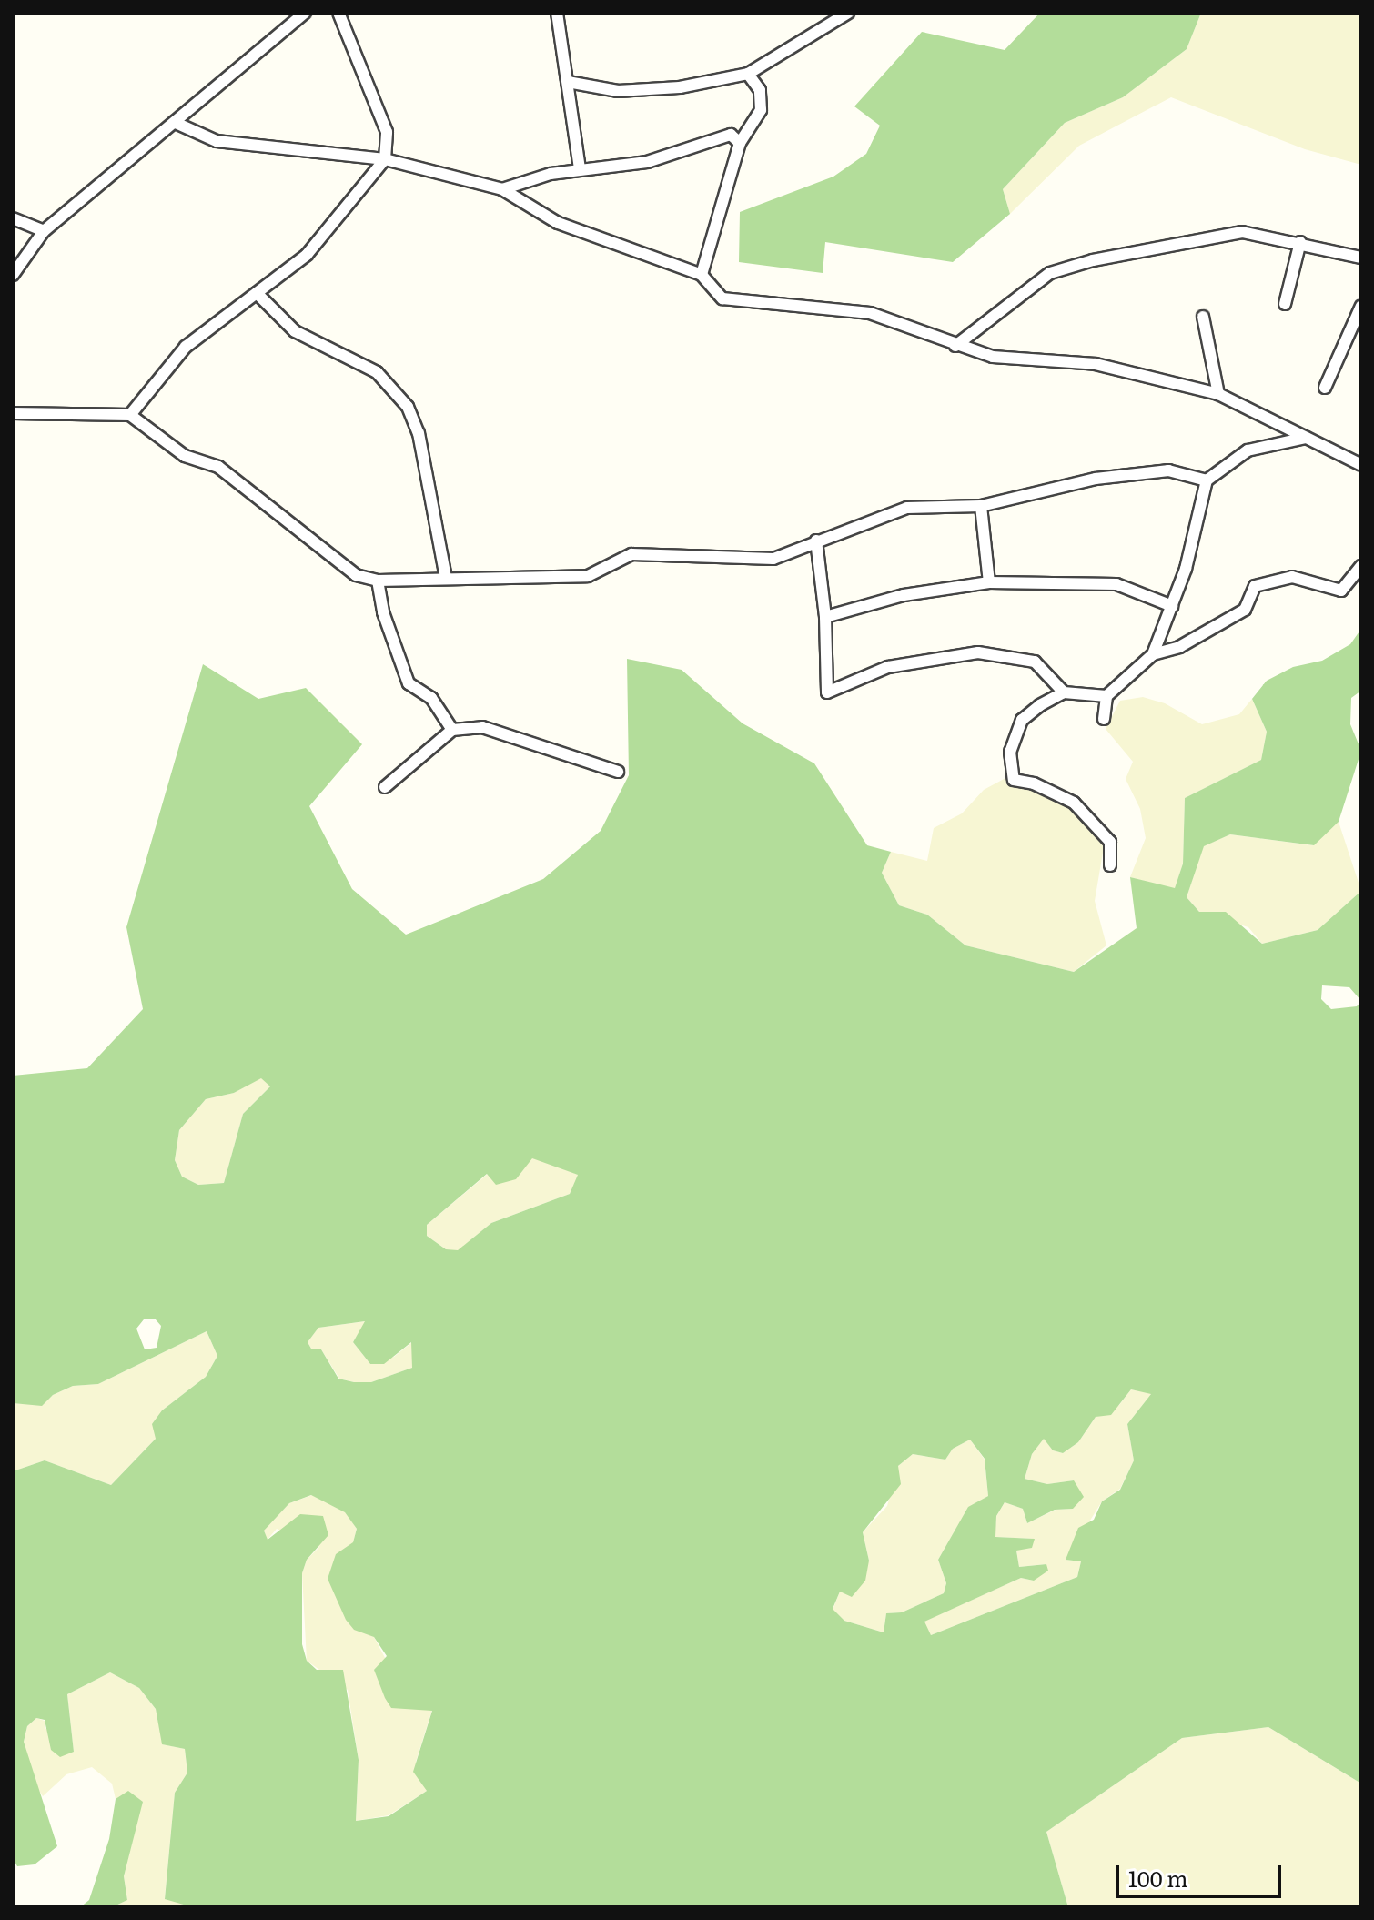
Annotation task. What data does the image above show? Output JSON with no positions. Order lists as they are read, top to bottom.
{
  "scale_bar": "100 m"
}
